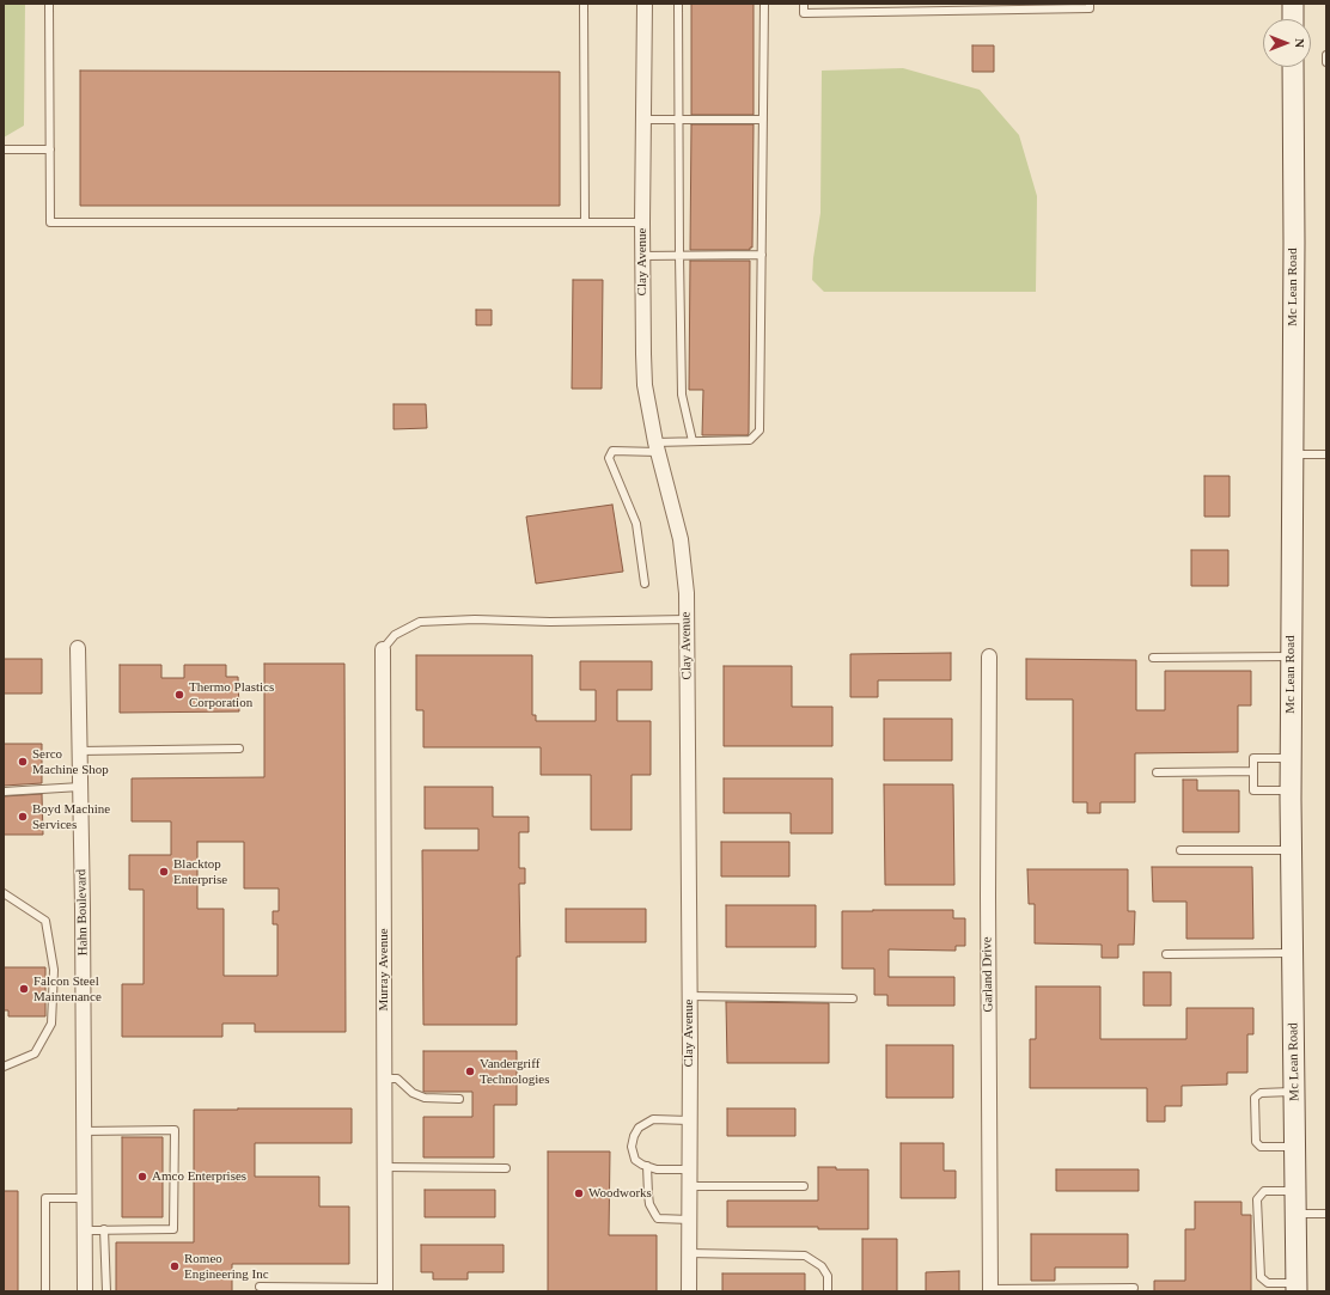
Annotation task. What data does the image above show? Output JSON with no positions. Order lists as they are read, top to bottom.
{
  "streets": {
    "main road": ["Mc Lean Road"],
    "street": [
      "Clay Avenue",
      "Hahn Boulevard",
      "Murray Avenue",
      "Garland Drive"
    ]
  },
  "places": [
    "Thermo Plastics Corporation",
    "Serco Machine Shop",
    "Boyd Machine Services",
    "Blacktop Enterprise",
    "Falcon Steel Maintenance",
    "Vandergriff Technologies",
    "Amco Enterprises",
    "Woodworks",
    "Romeo Engineering Inc"
  ],
  "north": "right"
}
